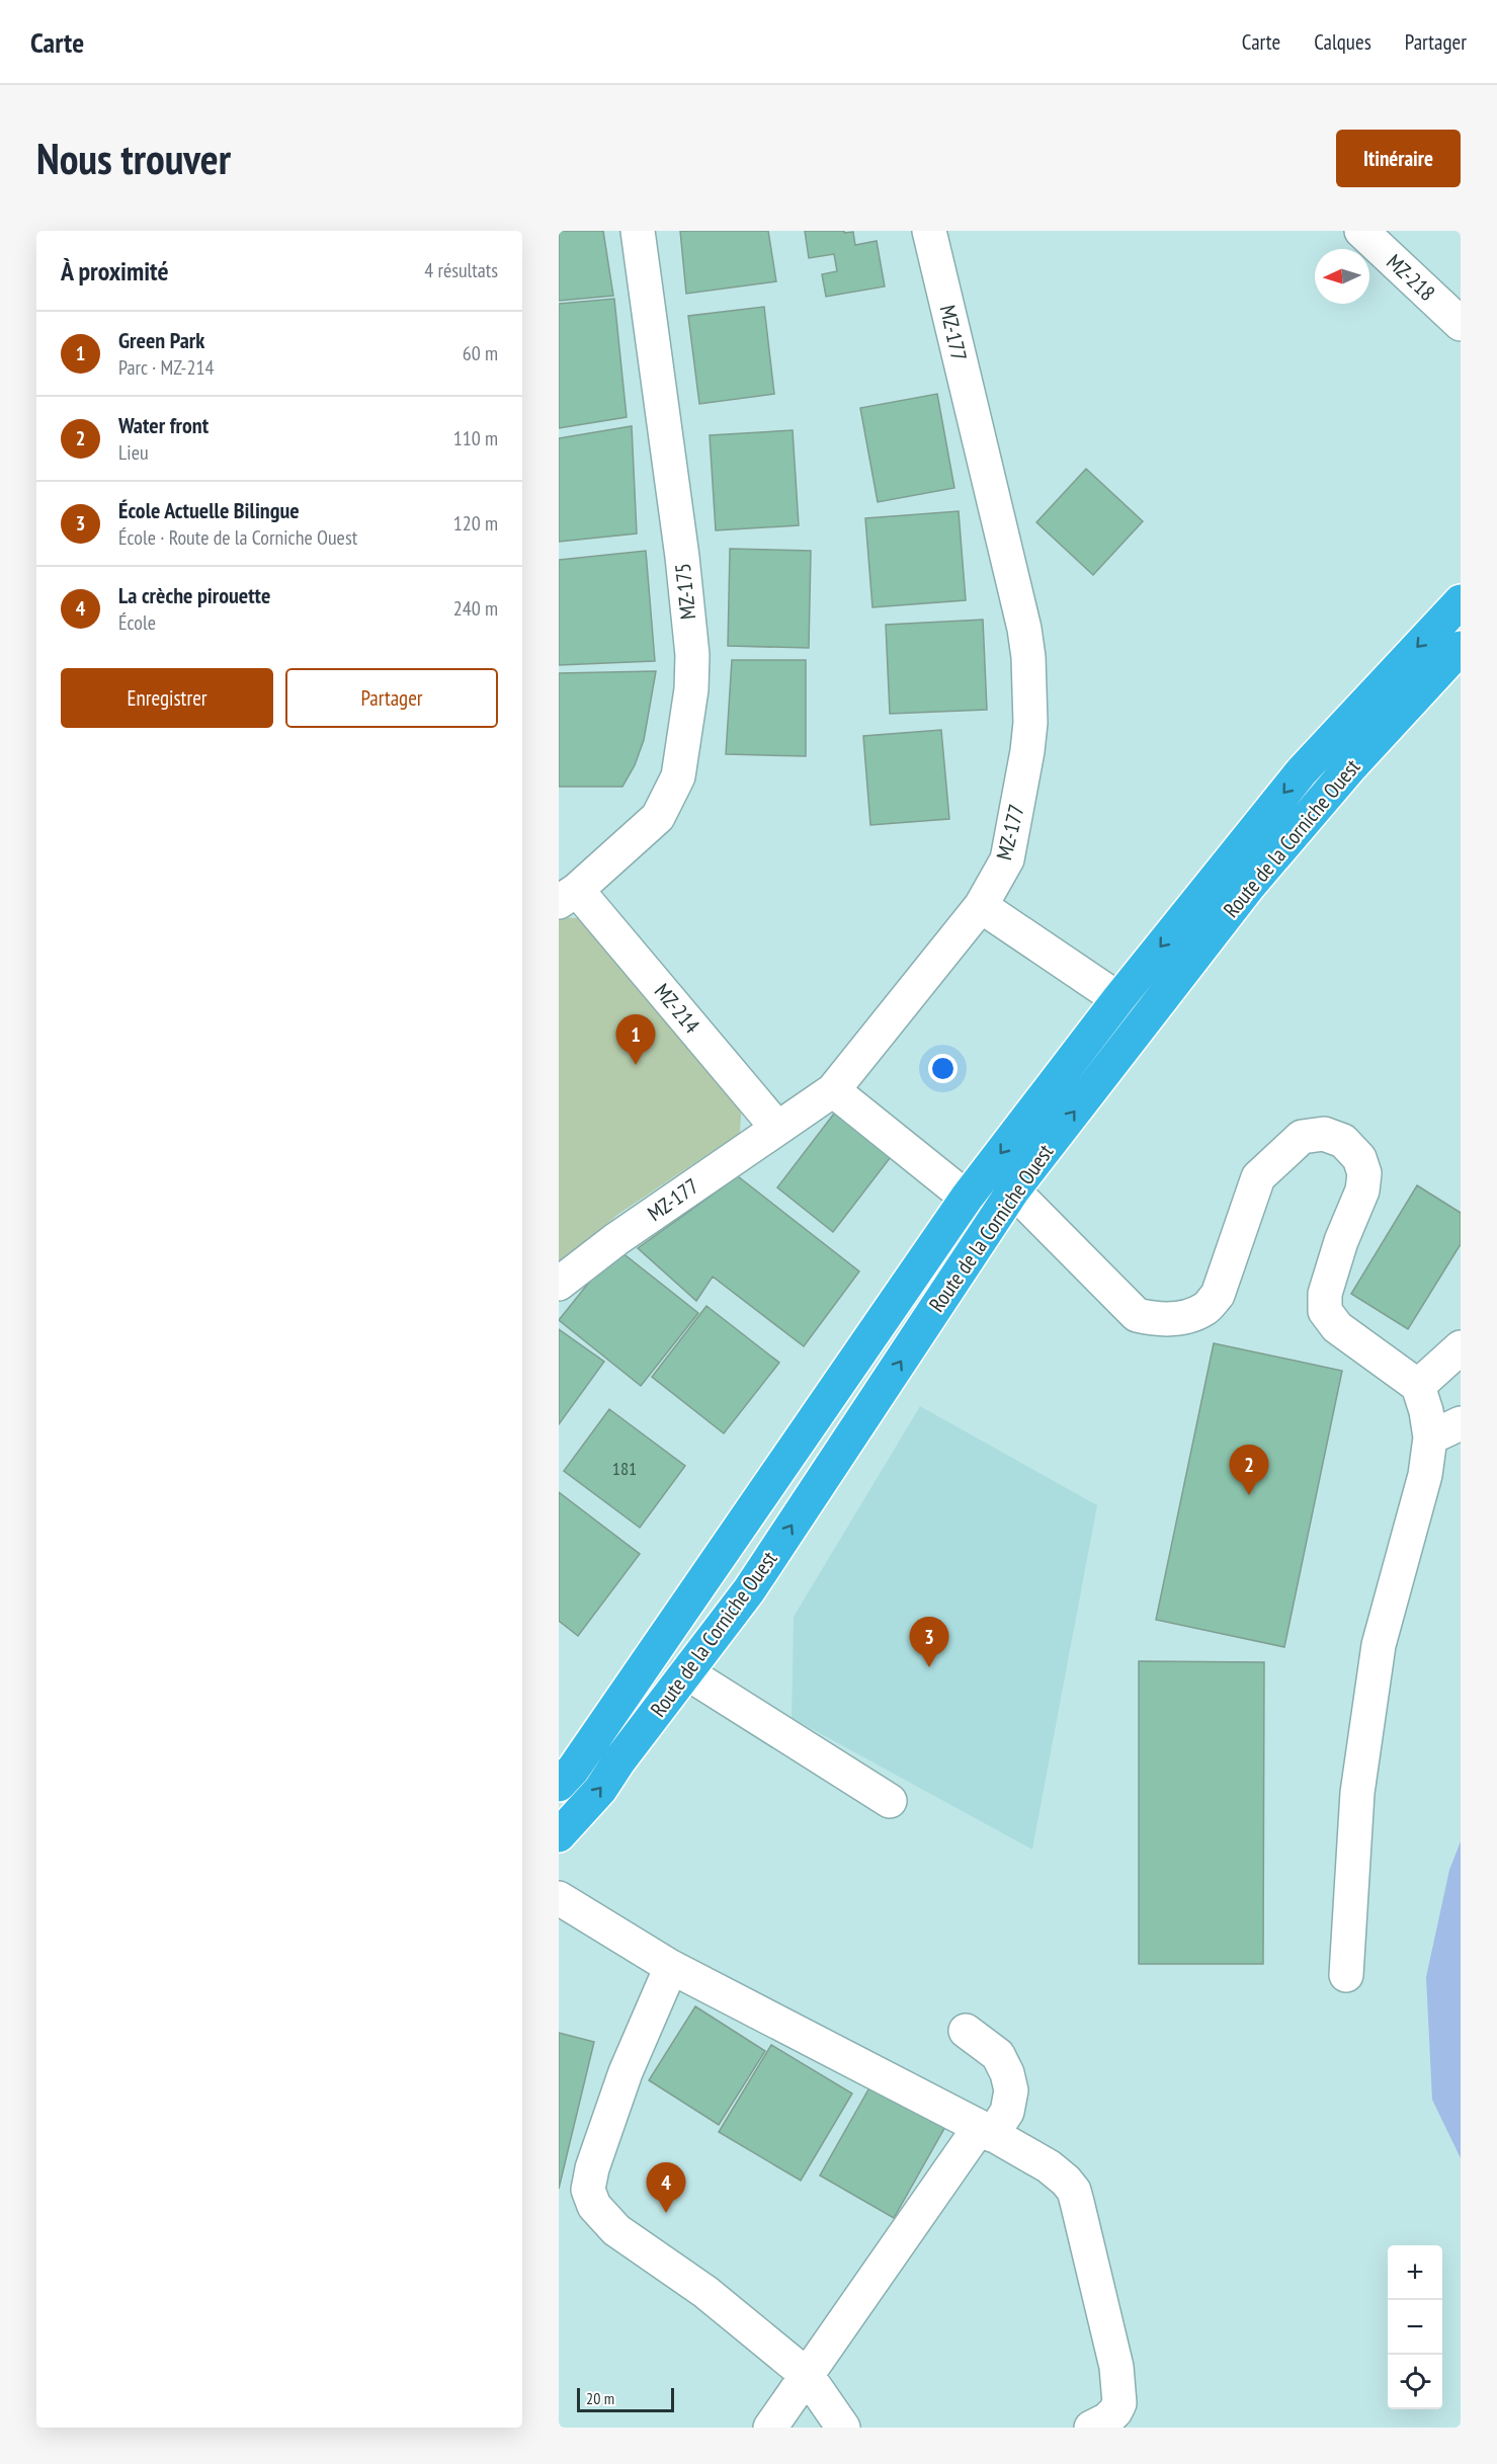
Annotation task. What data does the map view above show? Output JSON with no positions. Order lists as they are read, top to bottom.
{
  "streets": {
    "highway": ["Route de la Corniche Ouest"],
    "street": [
      "MZ-218",
      "MZ-177",
      "MZ-175",
      "MZ-214"
    ]
  },
  "crossings": [
    ["MZ-177", "MZ-214"],
    ["MZ-175", "MZ-214"]
  ],
  "house_numbers": ["181"],
  "scale_bar": "20 m",
  "north": "left",
  "page": {
    "header": "Carte",
    "nav": ["Carte", "Calques", "Partager"],
    "buttons": [
      "Itinéraire",
      ["Enregistrer", "Partager"]
    ],
    "title": "Nous trouver",
    "heading": ["À proximité", "4 résultats"],
    "list": [
      {
        "mark": "1",
        "name": "Green Park",
        "note": "Parc · MZ-214",
        "value": "60 m"
      },
      {
        "mark": "2",
        "name": "Water front",
        "note": "Lieu",
        "value": "110 m"
      },
      {
        "mark": "3",
        "name": "École Actuelle Bilingue",
        "note": "École · Route de la Corniche Ouest",
        "value": "120 m"
      },
      {
        "mark": "4",
        "name": "La crèche pirouette",
        "note": "École",
        "value": "240 m"
      }
    ],
    "pins": [
      "1",
      "2",
      "3",
      "4"
    ],
    "map_buttons": ["+", "−"],
    "scale": "20 m"
  }
}
